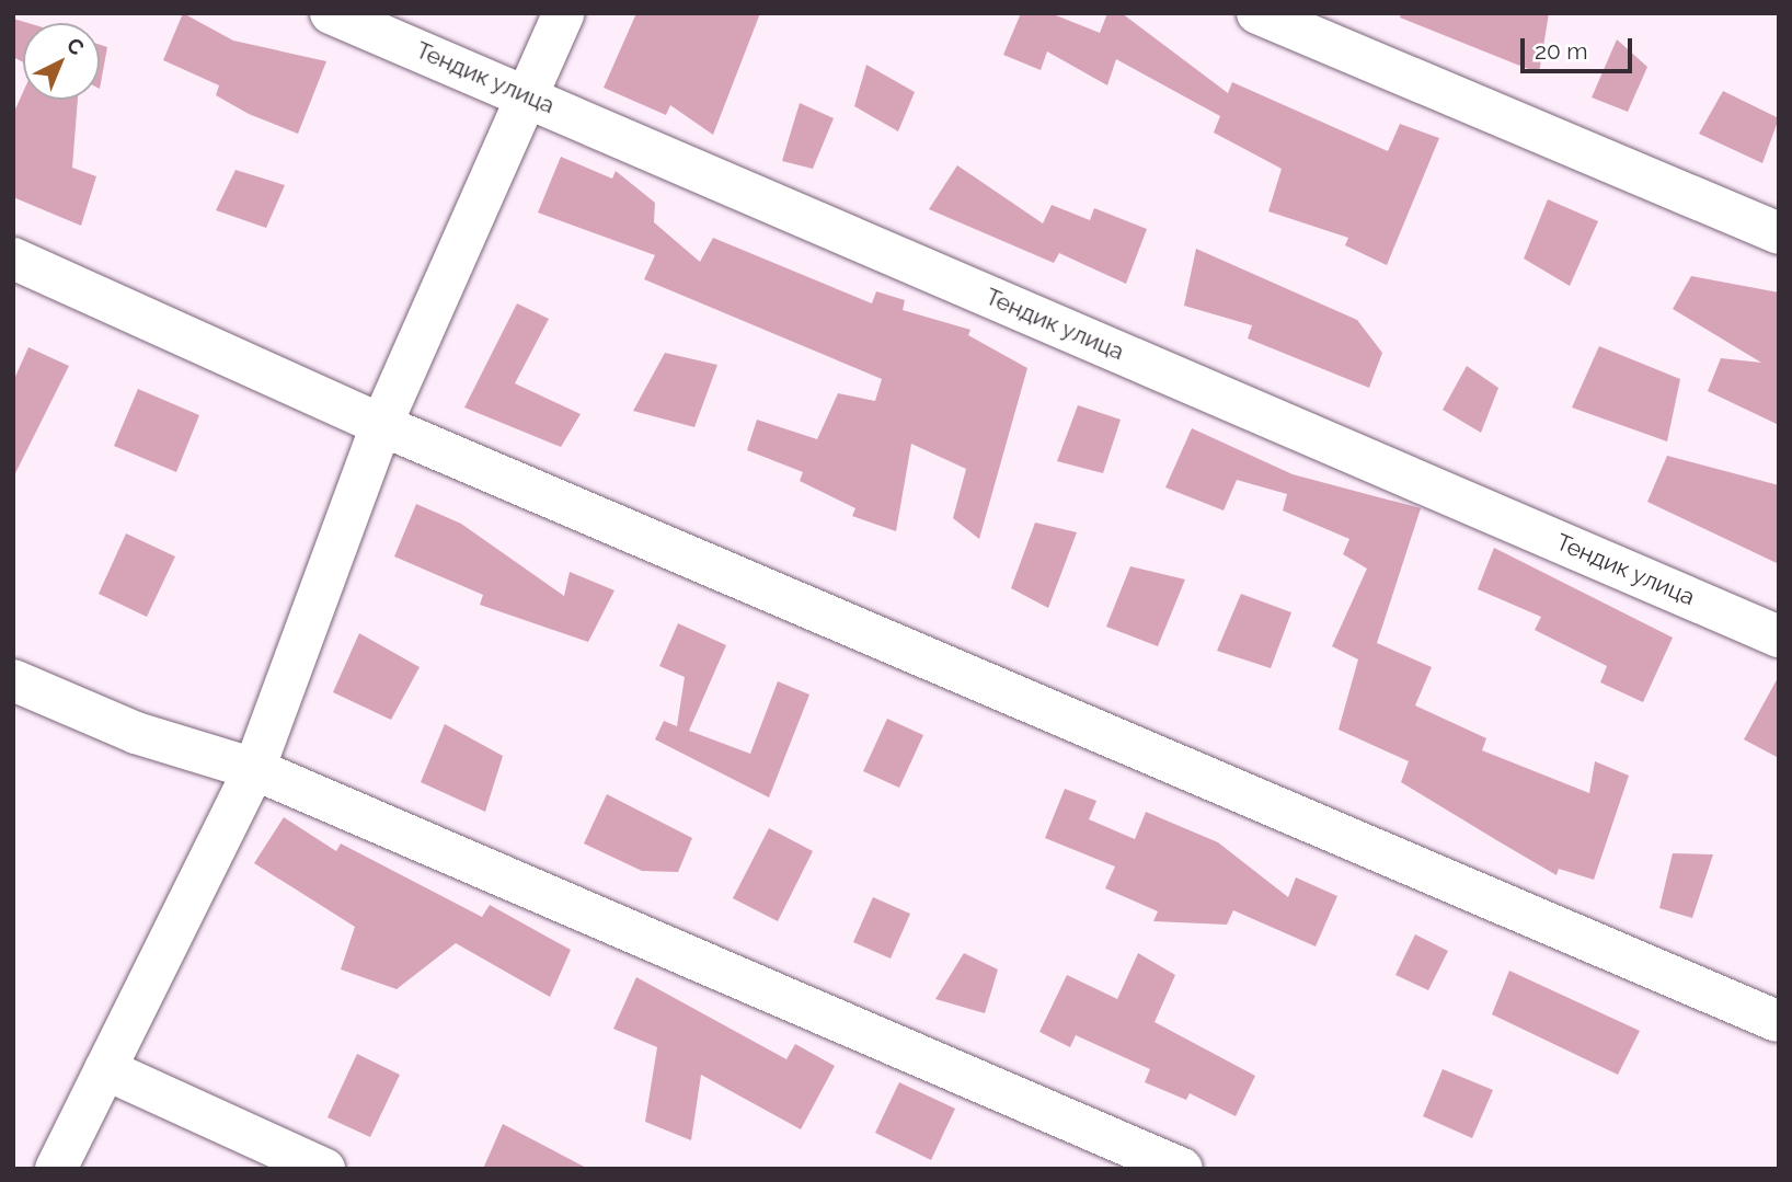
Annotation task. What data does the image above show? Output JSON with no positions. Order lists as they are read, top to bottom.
{
  "streets": {
    "street": ["Тендик улица"]
  },
  "scale_bar": "20 m",
  "north": "top right"
}
